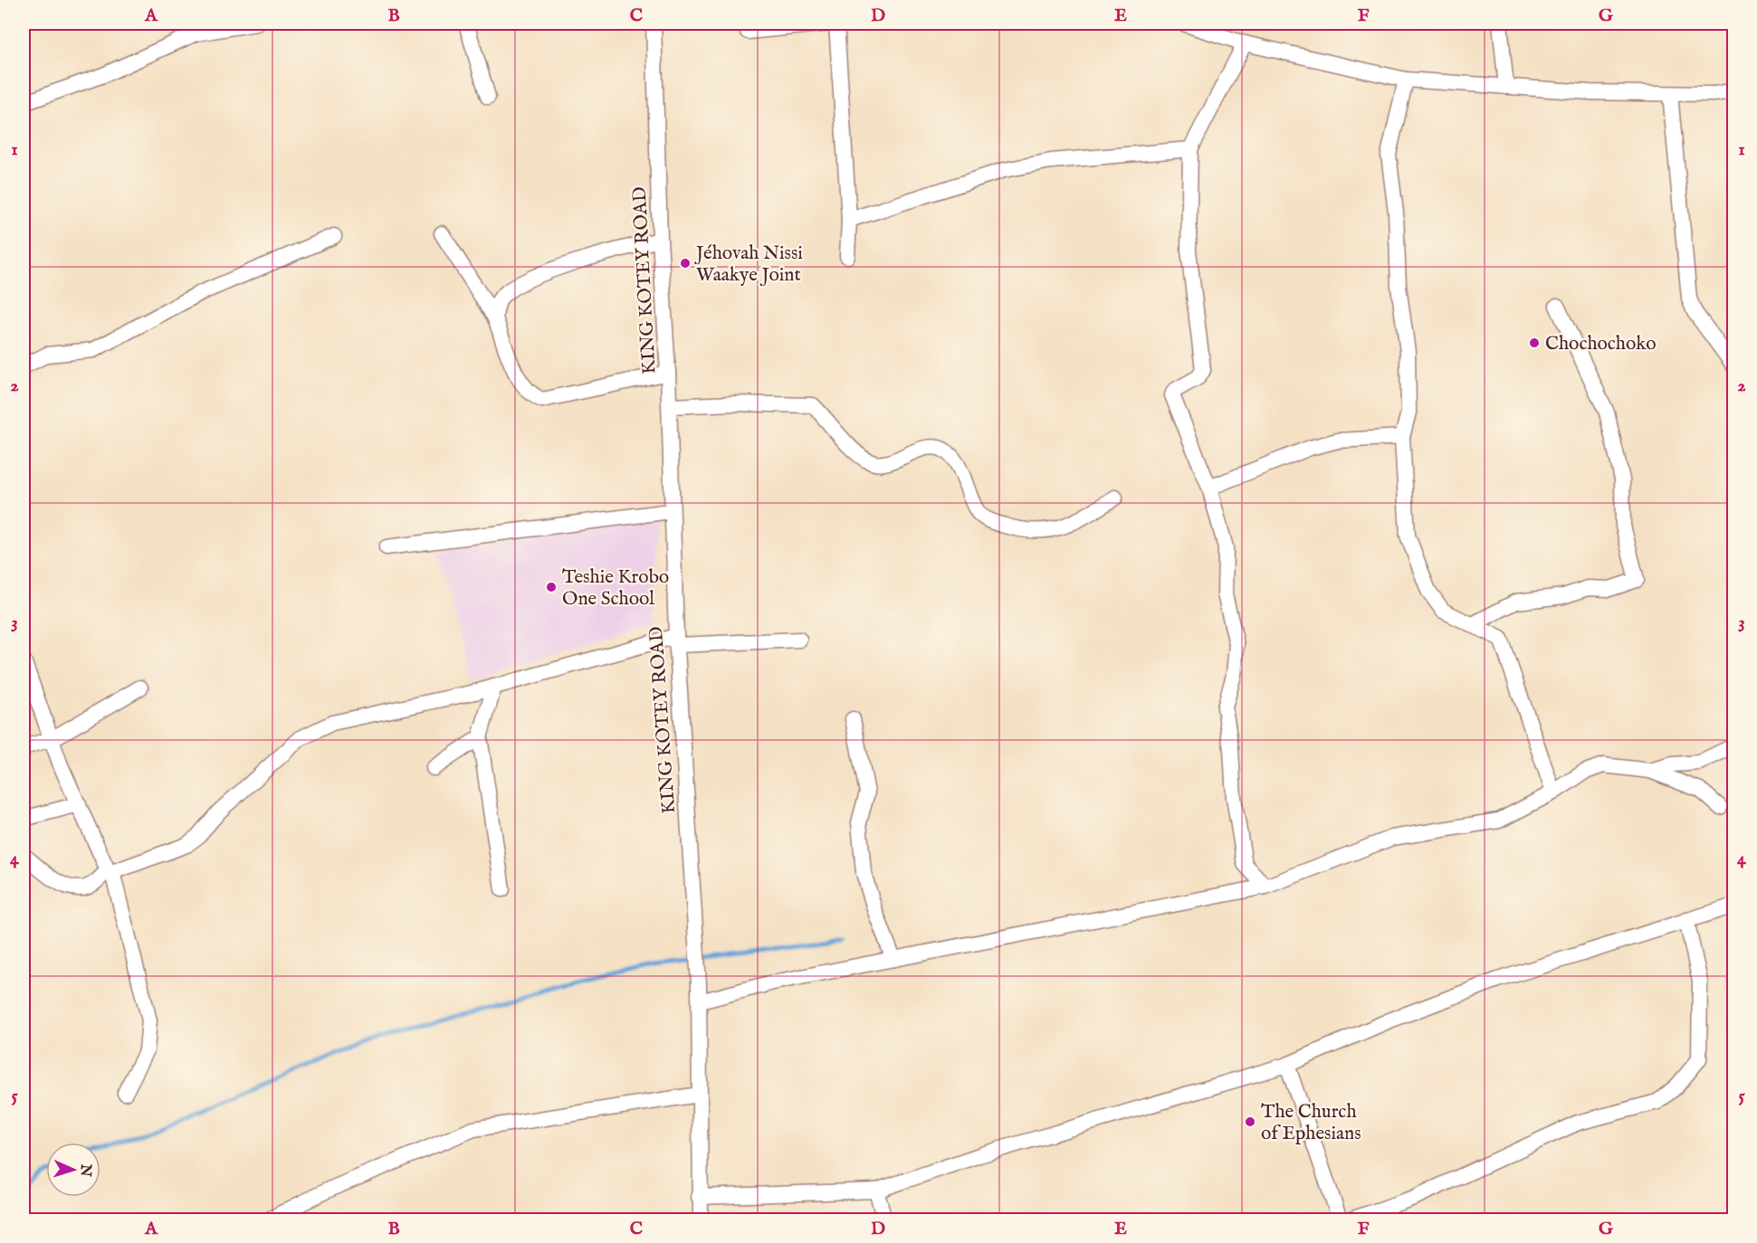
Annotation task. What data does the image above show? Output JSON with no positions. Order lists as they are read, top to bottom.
{
  "streets": {
    "street": ["KING KOTEY ROAD"]
  },
  "places": [
    "Jéhovah Nissi Waakye Joint",
    "Chochochoko",
    "Teshie Krobo One School",
    "The Church of Ephesians"
  ],
  "north": "right",
  "grid": {
    "columns": [
      "A",
      "B",
      "C",
      "D",
      "E",
      "F",
      "G"
    ],
    "rows": [
      "1",
      "2",
      "3",
      "4",
      "5"
    ]
  }
}
